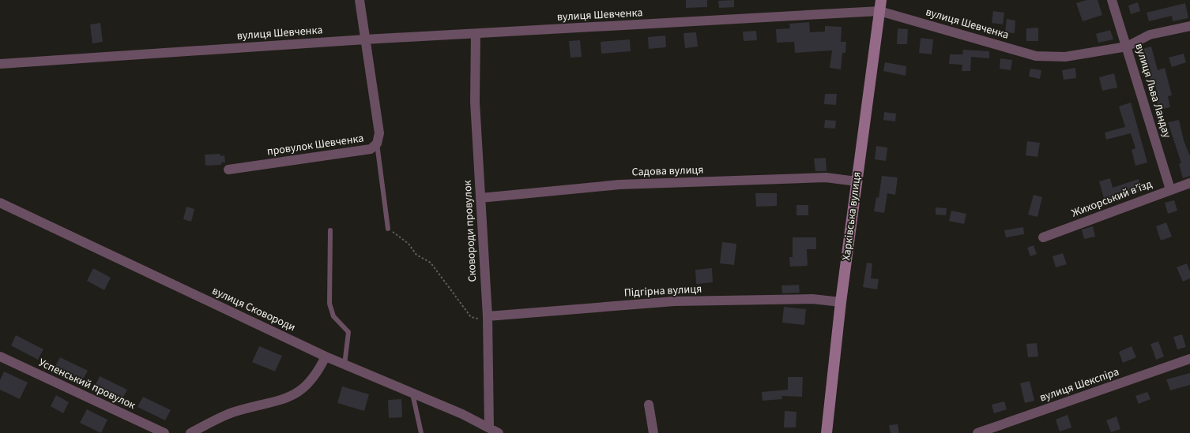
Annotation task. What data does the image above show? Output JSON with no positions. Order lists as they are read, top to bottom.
{
  "streets": {
    "main road": ["Харківська вулиця"],
    "street": [
      "вулиця Шевченка",
      "вулиця Льва Ландау",
      "провулок Шевченка",
      "Садова вулиця",
      "Жихорський в’їзд",
      "Сковороди провулок",
      "Підгірна вулиця",
      "вулиця Сковороди",
      "Успенський провулок",
      "вулиця Шекспіра"
    ]
  },
  "crossings": [
    ["вулиця Шевченка", "вулиця Льва Ландау"],
    ["вулиця Шевченка", "провулок Шевченка"],
    ["вулиця Шевченка", "Харківська вулиця"],
    ["вулиця Шевченка", "Сковороди провулок"],
    ["вулиця Льва Ландау", "Жихорський в’їзд"],
    ["Садова вулиця", "Харківська вулиця"],
    ["Садова вулиця", "Сковороди провулок"],
    ["Харківська вулиця", "Підгірна вулиця"],
    ["Сковороди провулок", "Підгірна вулиця"],
    ["Сковороди провулок", "вулиця Сковороди"]
  ]
}
